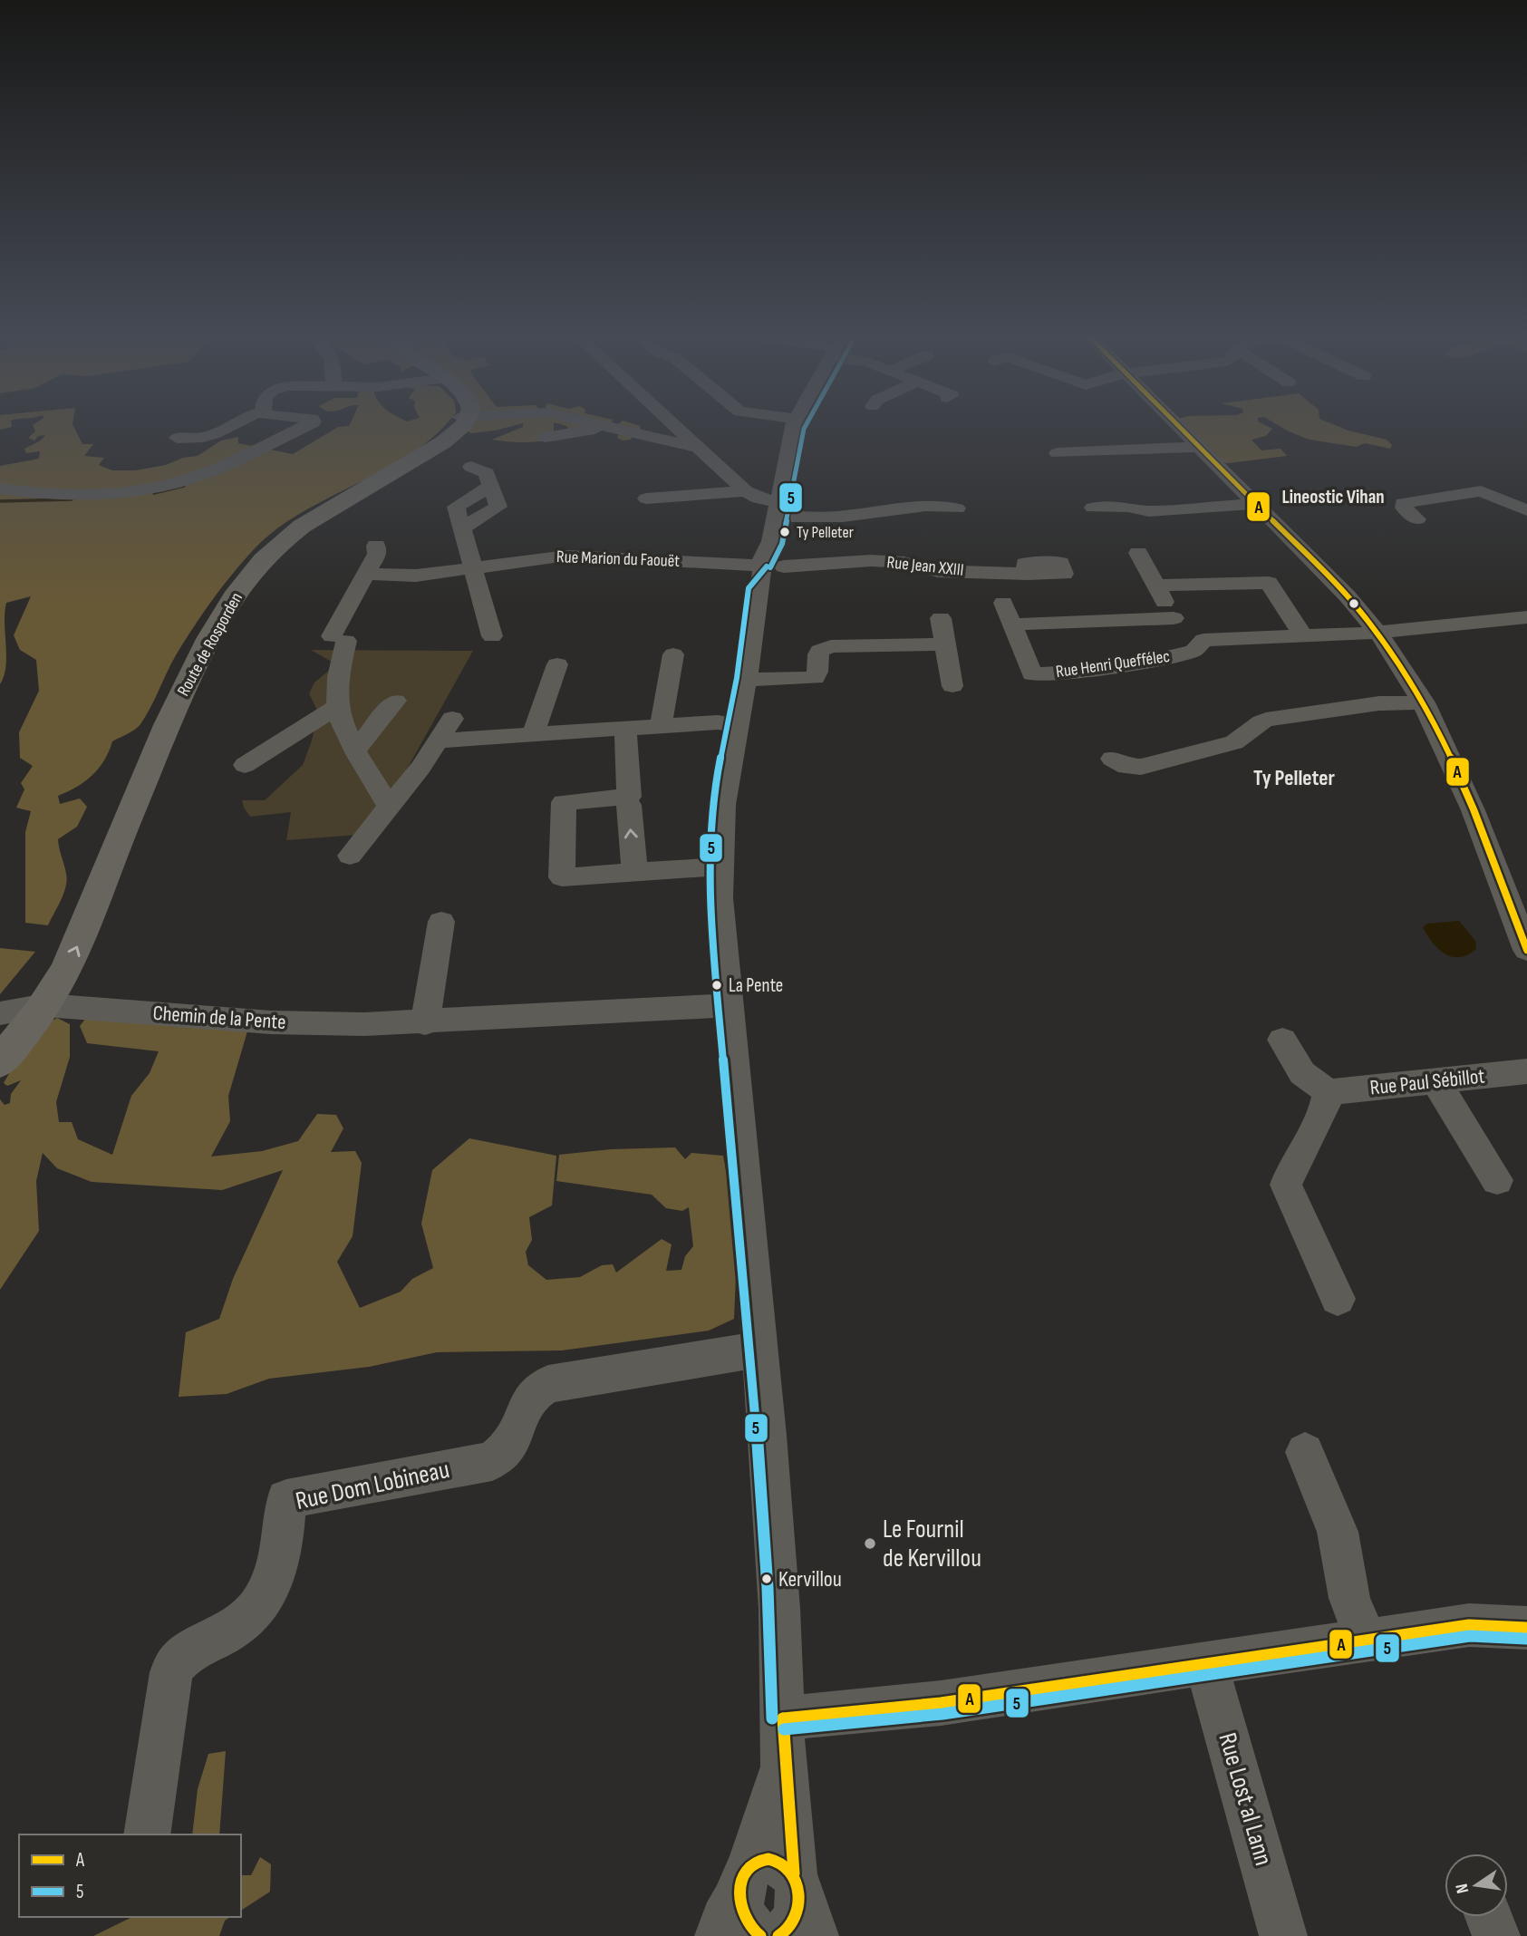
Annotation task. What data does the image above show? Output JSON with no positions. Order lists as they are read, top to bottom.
{
  "streets": {
    "main road": ["Route de Rosporden"],
    "street": [
      "Rue Marion du Faouët",
      "Rue Jean XXIII",
      "Rue Henri Queffélec",
      "Chemin de la Pente",
      "Rue Paul Sébillot",
      "Rue Dom Lobineau",
      "Rue Lost al Lann"
    ]
  },
  "crossings": [
    ["Rue Marion du Faouët", "Rue Jean XXIII"],
    ["Route de Rosporden", "Chemin de la Pente"]
  ],
  "districts": ["Lineostic Vihan", "Ty Pelleter"],
  "places": [
    "Ty Pelleter",
    "La Pente",
    "Le Fournil de Kervillou",
    "Kervillou"
  ],
  "lines": ["transit line A", "transit line 5"],
  "legend": ["A", "5"],
  "north": "left"
}
